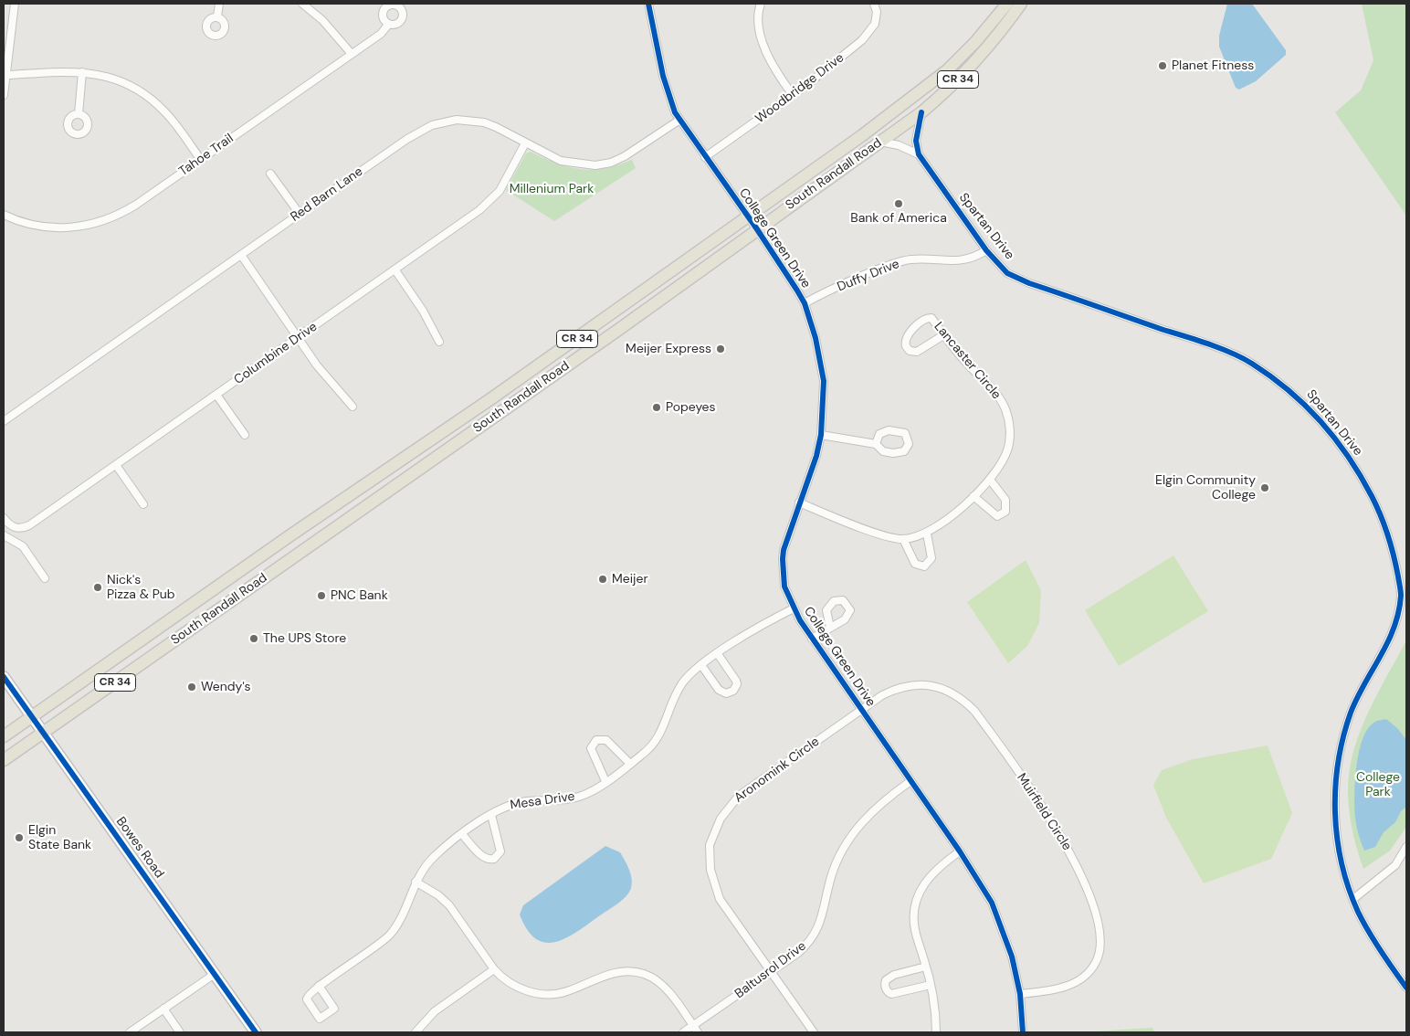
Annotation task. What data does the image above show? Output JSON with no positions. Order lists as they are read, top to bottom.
{
  "streets": {
    "main road": ["CR 34", "South Randall Road", "Bowes Road"],
    "street": [
      "Woodbridge Drive",
      "Tahoe Trail",
      "Red Barn Lane",
      "Spartan Drive",
      "College Green Drive",
      "Duffy Drive",
      "Columbine Drive",
      "Lancaster Circle",
      "Aronomink Circle",
      "Mesa Drive",
      "Muirfield Circle",
      "Baltusrol Drive"
    ]
  },
  "crossings": [
    ["CR 34", "South Randall Road"],
    ["CR 34", "Bowes Road"],
    ["Woodbridge Drive", "College Green Drive"],
    ["South Randall Road", "College Green Drive"],
    ["South Randall Road", "Bowes Road"],
    ["Red Barn Lane", "College Green Drive"],
    ["Red Barn Lane", "Columbine Drive"],
    ["Spartan Drive", "Duffy Drive"],
    ["College Green Drive", "Duffy Drive"],
    ["College Green Drive", "Lancaster Circle"],
    ["College Green Drive", "Aronomink Circle"],
    ["College Green Drive", "Mesa Drive"],
    ["College Green Drive", "Muirfield Circle"],
    ["College Green Drive", "Baltusrol Drive"],
    ["Aronomink Circle", "Muirfield Circle"],
    ["Aronomink Circle", "Baltusrol Drive"]
  ],
  "parks": ["Millenium Park", "College Park"],
  "places": [
    "Planet Fitness",
    "Bank of America",
    "Meijer Express",
    "Popeyes",
    "Elgin Community College",
    "Meijer",
    "Nick's Pizza & Pub",
    "PNC Bank",
    "The UPS Store",
    "Wendy's",
    "Elgin State Bank"
  ]
}
